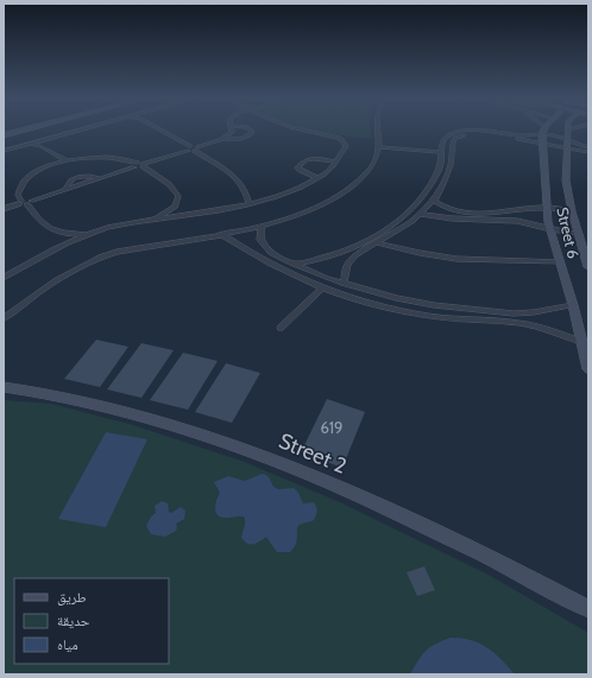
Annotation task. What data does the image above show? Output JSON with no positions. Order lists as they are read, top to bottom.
{
  "streets": {
    "street": ["Street 6", "Street 2"]
  },
  "house_numbers": ["619"],
  "legend": ["طريق", "حديقة", "مياه"]
}
